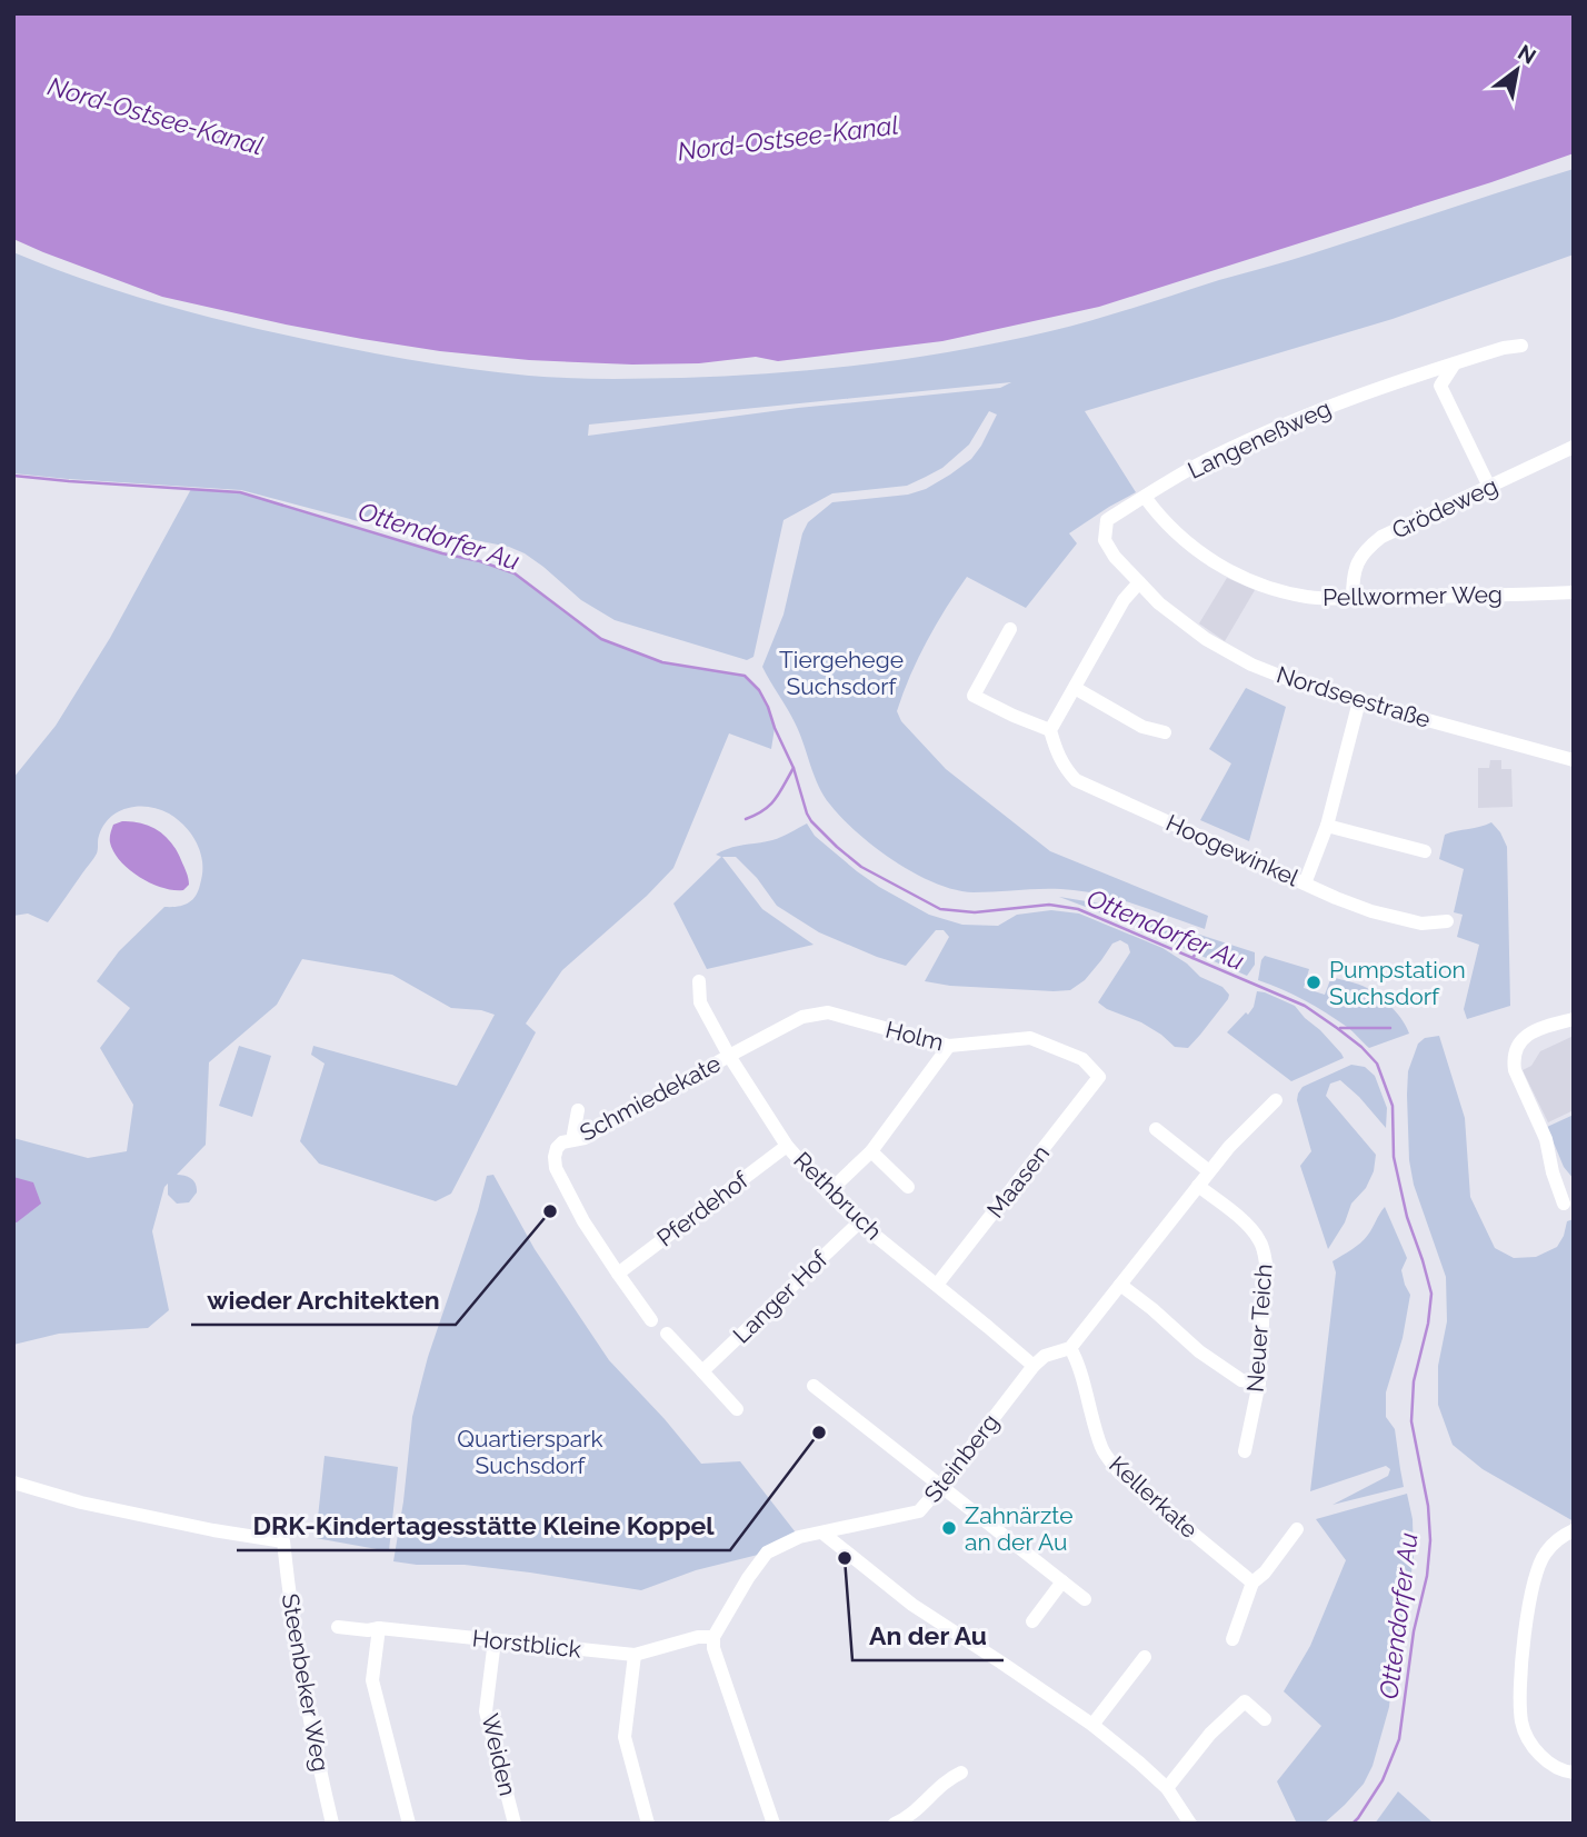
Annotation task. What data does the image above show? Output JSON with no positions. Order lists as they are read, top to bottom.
{
  "streets": {
    "street": [
      "Langeneßweg",
      "Grödeweg",
      "Pellwormer Weg",
      "Nordseestraße",
      "Hoogewinkel",
      "Holm",
      "Schmiedekate",
      "Maasen",
      "Rethbruch",
      "Pferdehof",
      "Langer Hof",
      "Neuer Teich",
      "Steinberg",
      "Kellerkate",
      "Horstblick",
      "Steenbeker Weg",
      "Weiden"
    ]
  },
  "crossings": [
    ["Langeneßweg", "Pellwormer Weg"],
    ["Langeneßweg", "Nordseestraße"],
    ["Grödeweg", "Pellwormer Weg"],
    ["Holm", "Schmiedekate"],
    ["Holm", "Maasen"],
    ["Holm", "Rethbruch"],
    ["Schmiedekate", "Rethbruch"],
    ["Schmiedekate", "Pferdehof"],
    ["Maasen", "Rethbruch"],
    ["Rethbruch", "Pferdehof"],
    ["Rethbruch", "Langer Hof"],
    ["Rethbruch", "Steinberg"],
    ["Neuer Teich", "Steinberg"],
    ["Steinberg", "Kellerkate"],
    ["Steinberg", "Horstblick"],
    ["Horstblick", "Weiden"]
  ],
  "water": ["Nord-Ostsee-Kanal", "Ottendorfer Au"],
  "parks": ["Tiergehege Suchsdorf", "Quartierspark Suchsdorf"],
  "places": [
    "Pumpstation Suchsdorf",
    "wieder Architekten",
    "DRK-Kindertagesstätte Kleine Koppel",
    "Zahnärzte an der Au",
    "An der Au"
  ],
  "north": "top right"
}
